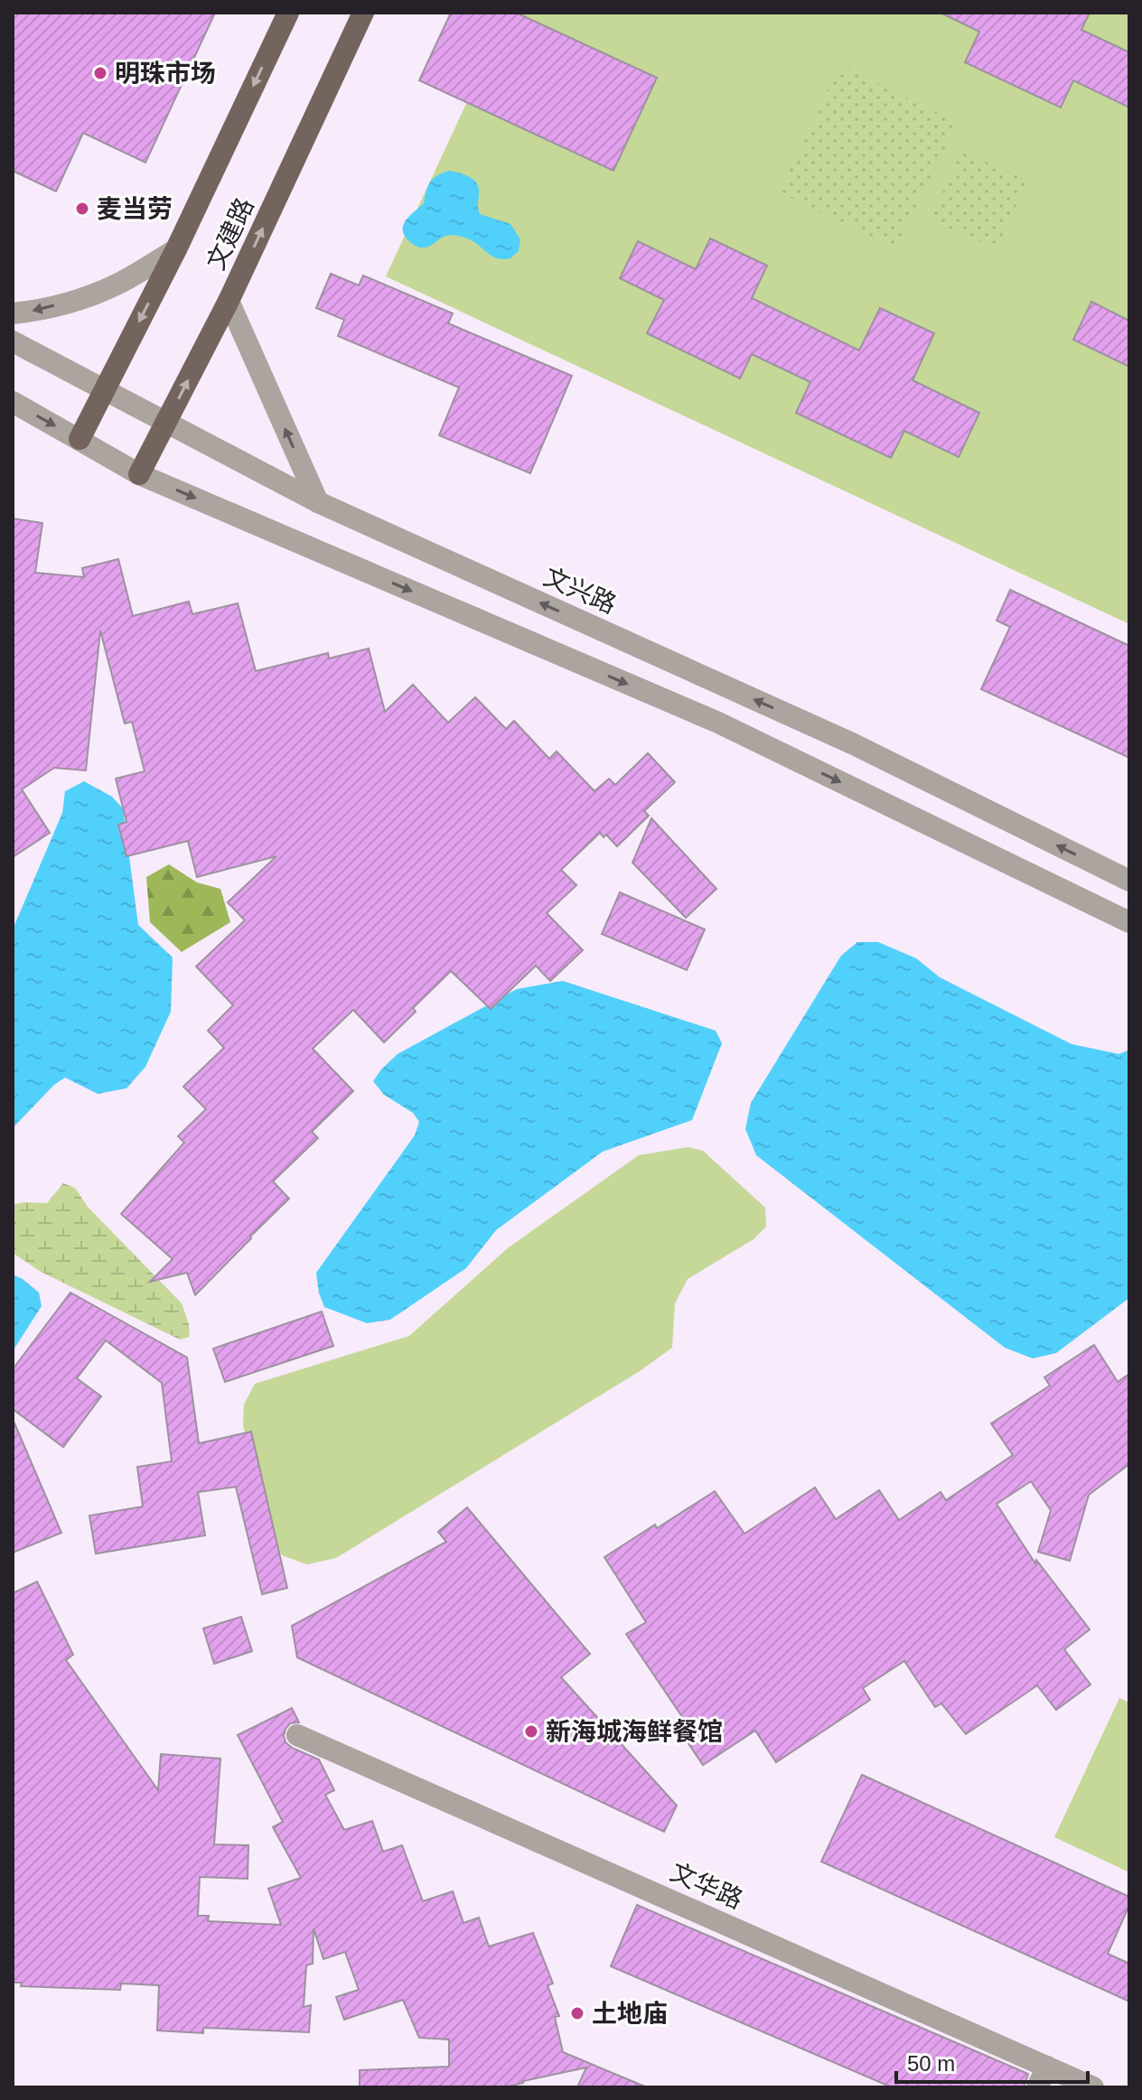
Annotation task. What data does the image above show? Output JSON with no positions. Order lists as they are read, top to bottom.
{
  "streets": {
    "main road": ["文建路"],
    "street": ["文兴路", "文华路"]
  },
  "crossings": [
    ["文建路", "文兴路"]
  ],
  "places": [
    "明珠市场",
    "麦当劳",
    "新海城海鲜餐馆",
    "土地庙"
  ],
  "scale_bar": "50 m"
}
